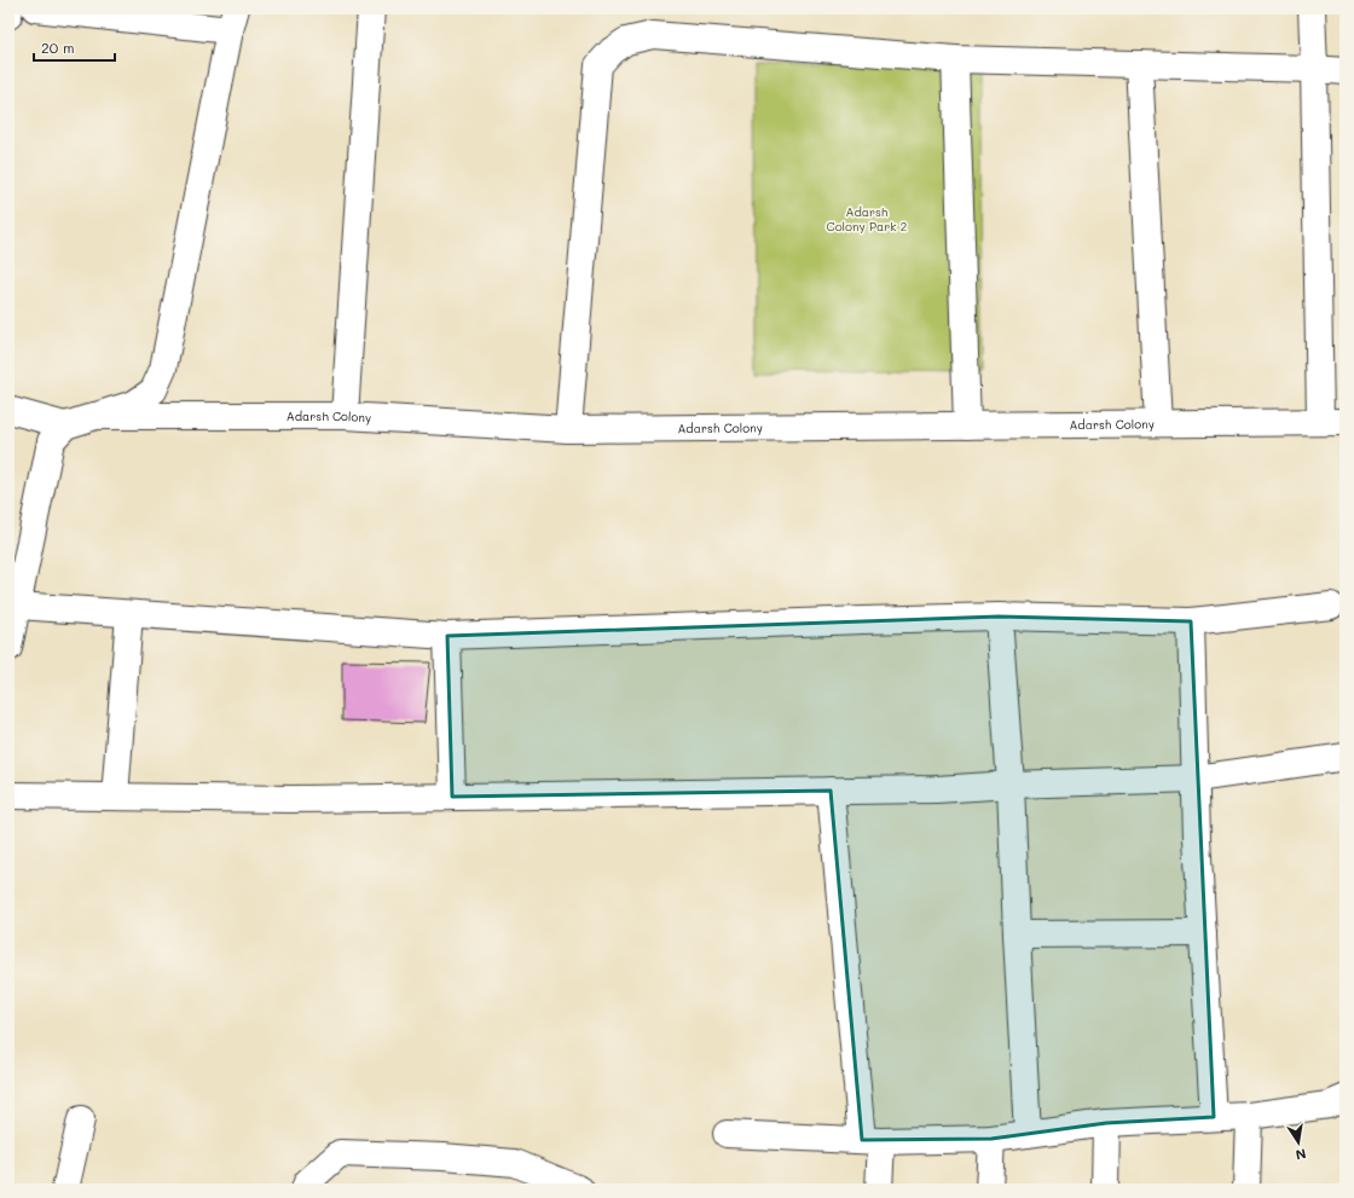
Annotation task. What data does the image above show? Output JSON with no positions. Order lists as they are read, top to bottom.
{
  "streets": {
    "street": ["Adarsh Colony"]
  },
  "parks": ["Adarsh Colony Park 2"],
  "scale_bar": "20 m",
  "north": "bottom"
}
